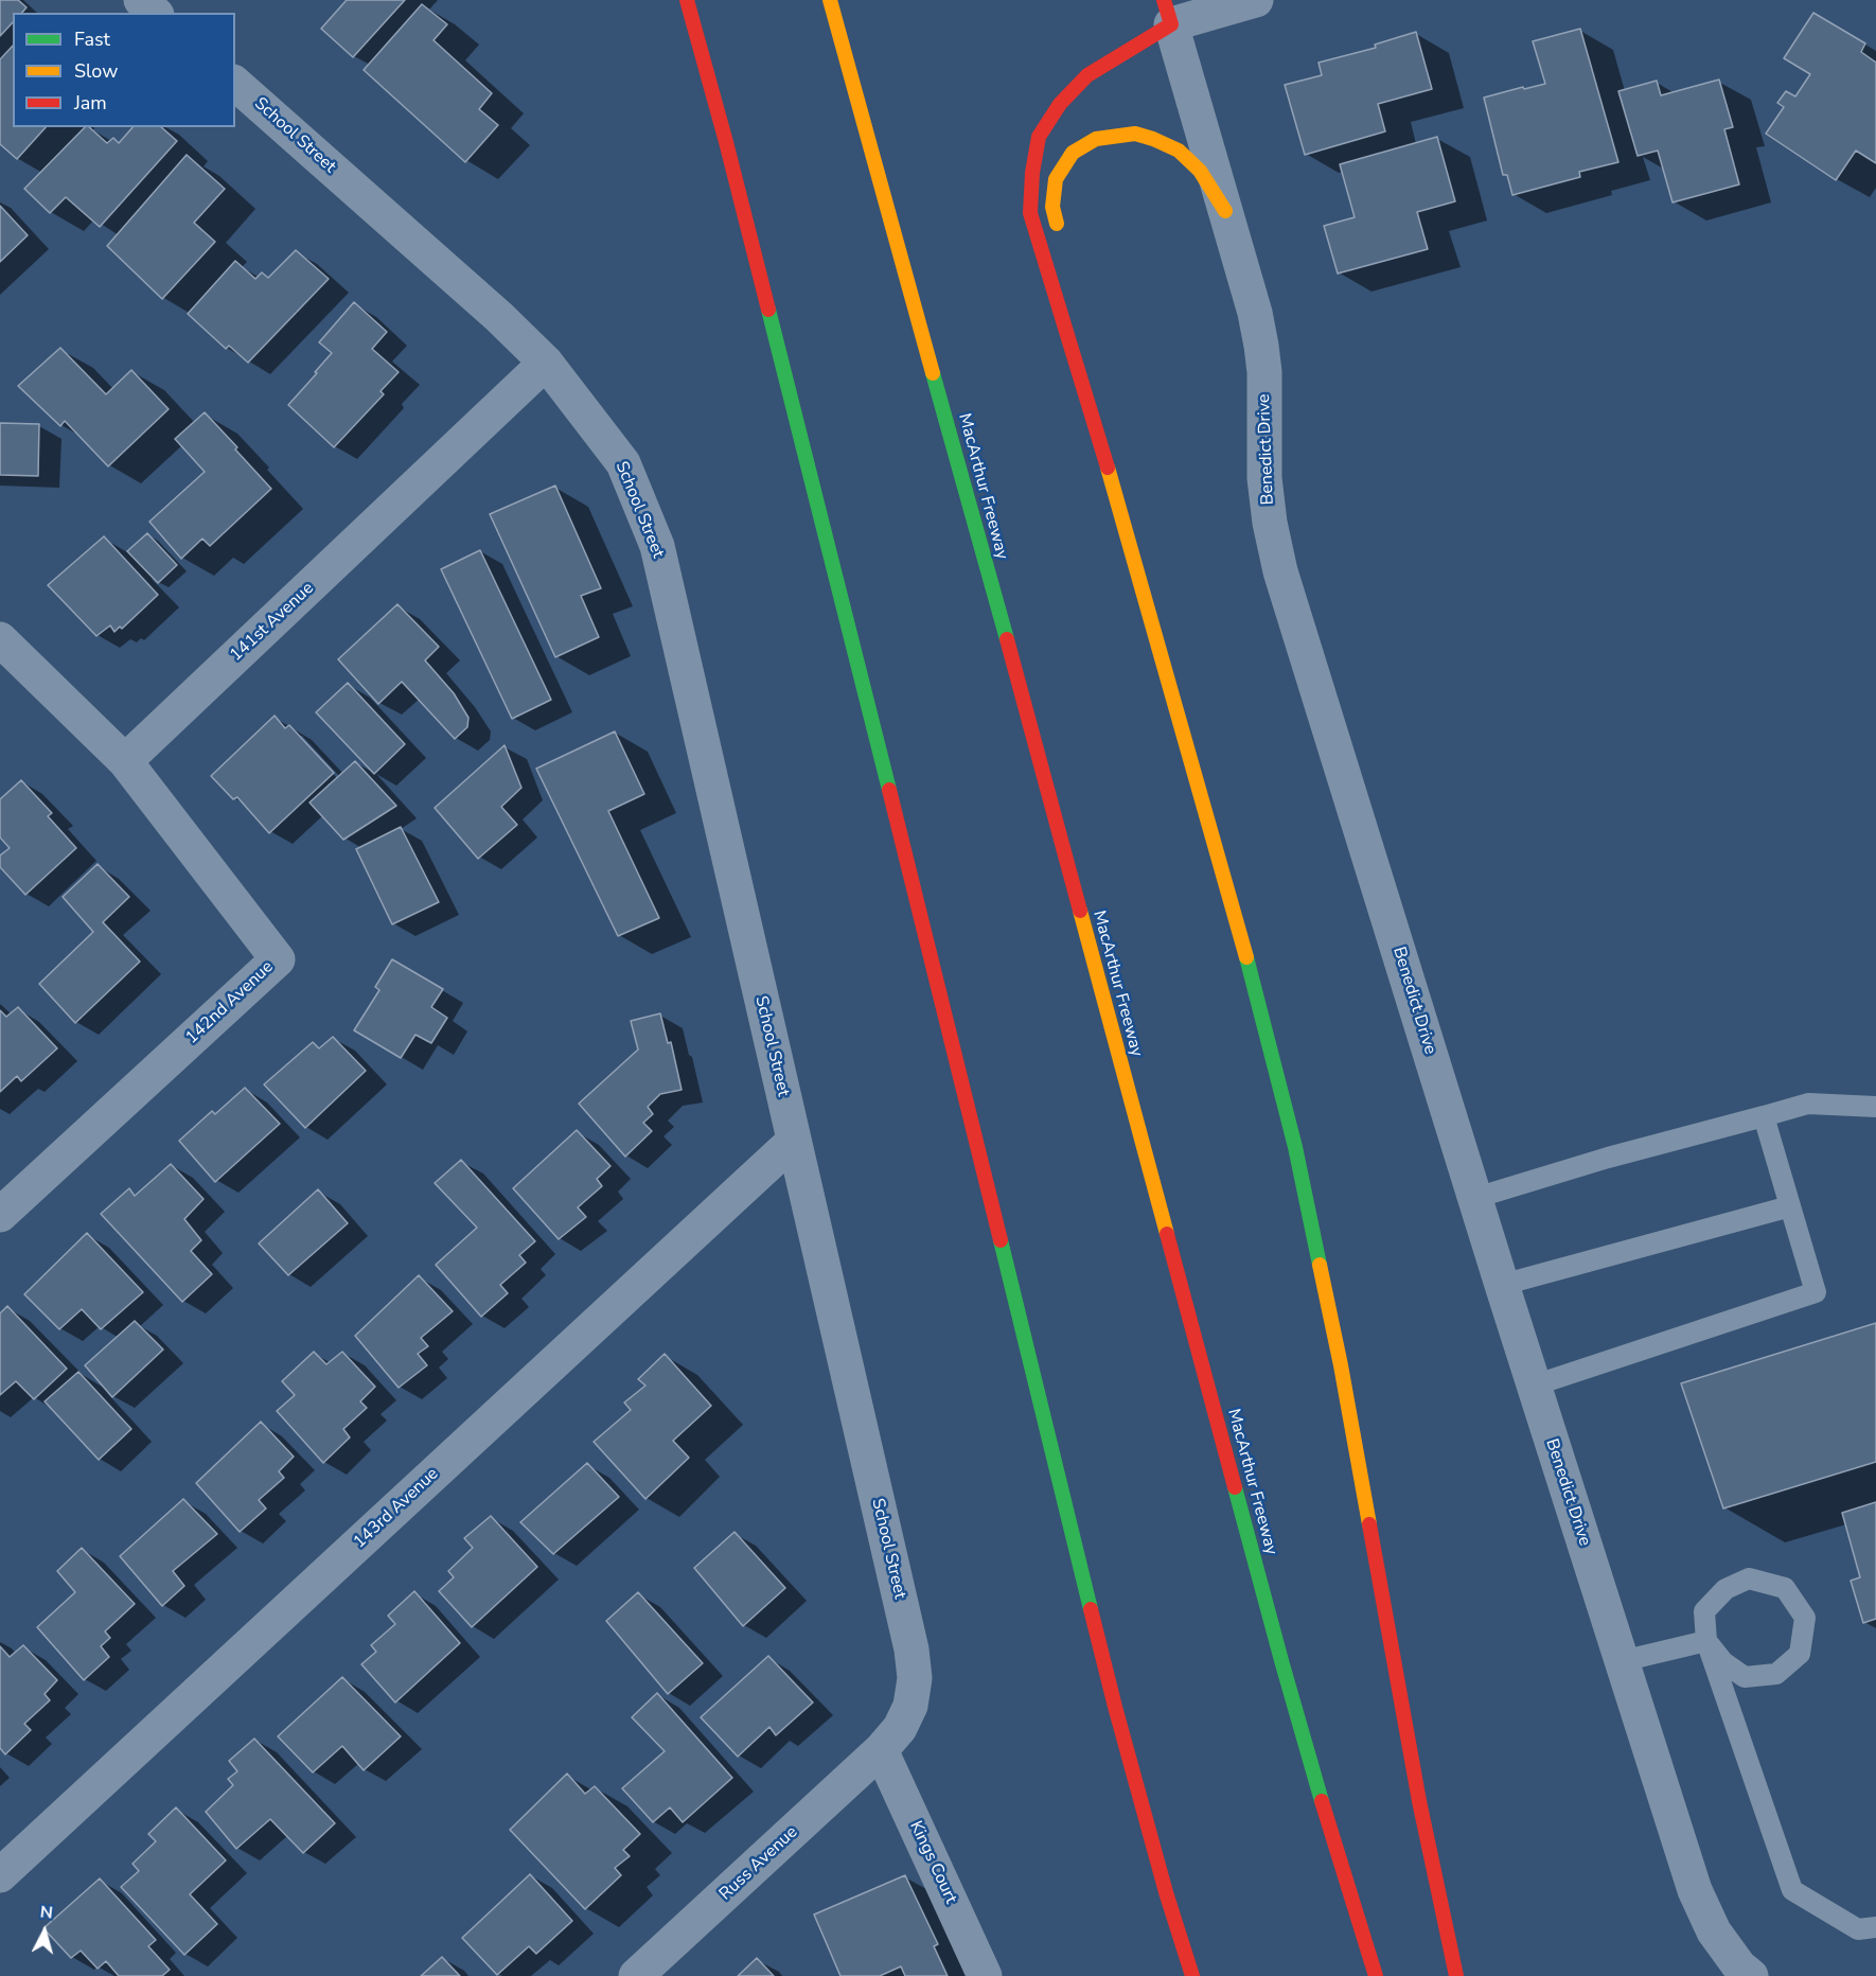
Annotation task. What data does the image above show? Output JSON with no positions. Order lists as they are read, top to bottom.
{
  "streets": {
    "highway": ["MacArthur Freeway"],
    "street": [
      "School Street",
      "Benedict Drive",
      "141st Avenue",
      "142nd Avenue",
      "143rd Avenue",
      "Kings Court",
      "Russ Avenue"
    ]
  },
  "crossings": [
    ["School Street", "141st Avenue"],
    ["School Street", "143rd Avenue"],
    ["School Street", "Kings Court"],
    ["School Street", "Russ Avenue"],
    ["141st Avenue", "142nd Avenue"],
    ["Kings Court", "Russ Avenue"]
  ],
  "legend": ["Fast", "Slow", "Jam"],
  "north": "top"
}
